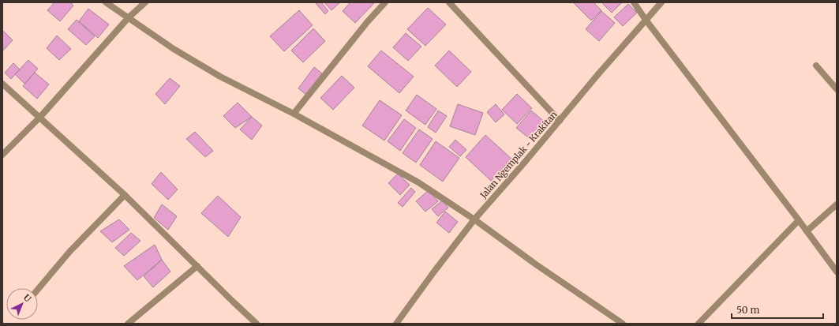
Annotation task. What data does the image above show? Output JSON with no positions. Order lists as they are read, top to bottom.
{
  "streets": {
    "street": ["Jalan Ngemplak - Krakitan"]
  },
  "scale_bar": "50 m",
  "north": "top right"
}
